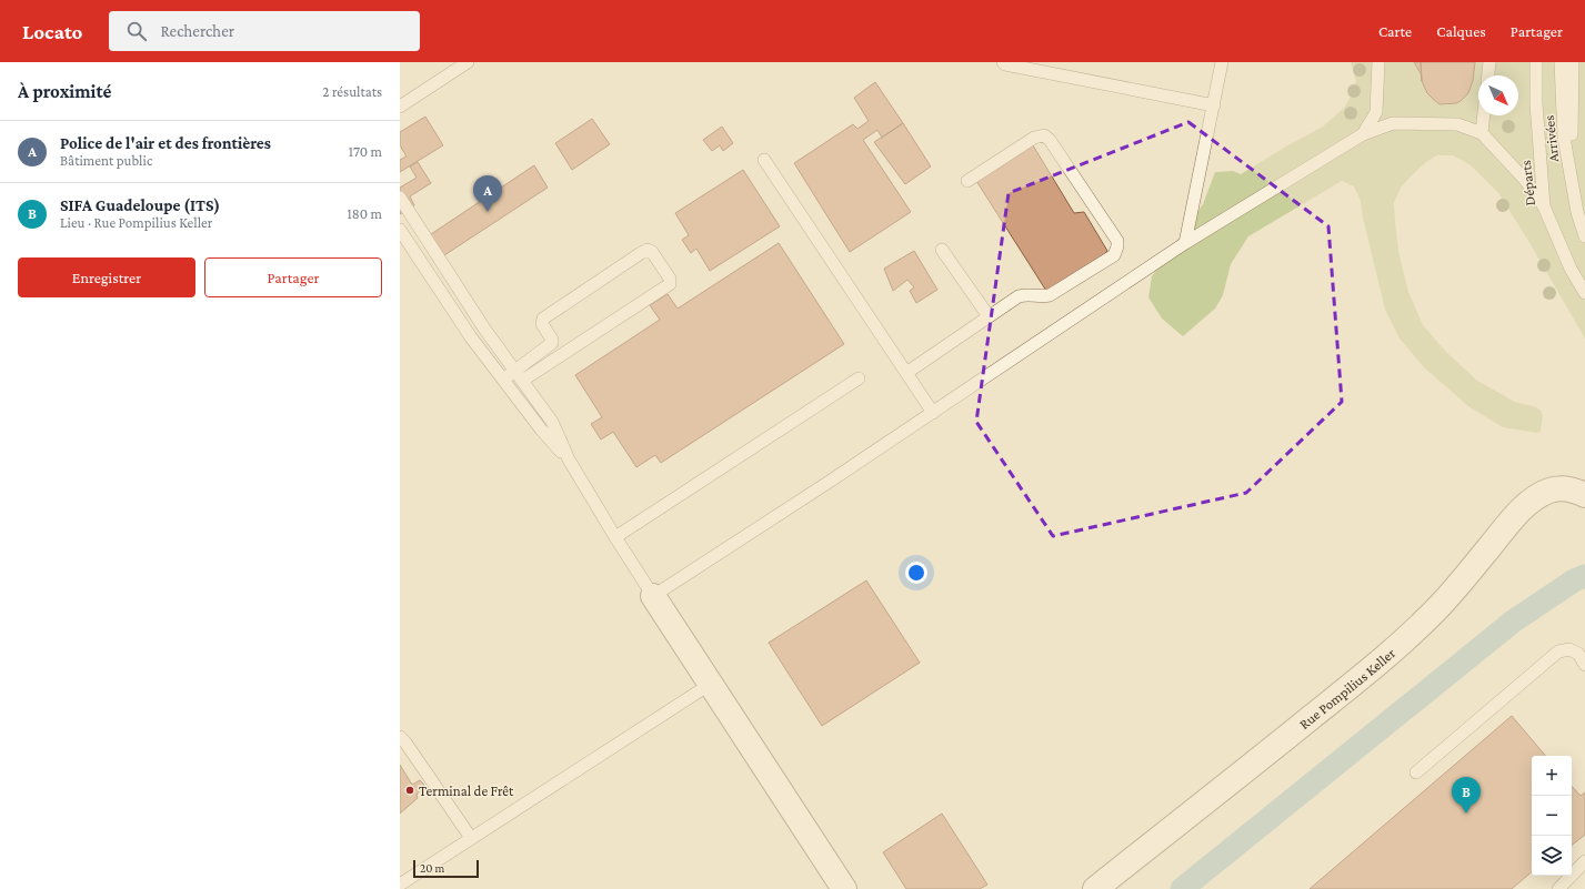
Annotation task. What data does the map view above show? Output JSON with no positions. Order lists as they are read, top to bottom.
{
  "streets": {
    "street": ["Rue Pompilius Keller"],
    "lane": ["Arrivées", "Départs"]
  },
  "places": ["Terminal de Frêt"],
  "scale_bar": "20 m",
  "north": "bottom right",
  "page": {
    "header": "Locato",
    "search": "Rechercher",
    "nav": ["Carte", "Calques", "Partager"],
    "heading": ["À proximité", "2 résultats"],
    "list": [
      {
        "mark": "A",
        "name": "Police de l'air et des frontières",
        "note": "Bâtiment public",
        "value": "170 m"
      },
      {
        "mark": "B",
        "name": "SIFA Guadeloupe (ITS)",
        "note": "Lieu · Rue Pompilius Keller",
        "value": "180 m"
      }
    ],
    "pins": ["A", "B"],
    "buttons": ["Enregistrer", "Partager"],
    "map_buttons": ["+", "−"],
    "scale": "20 m"
  }
}
